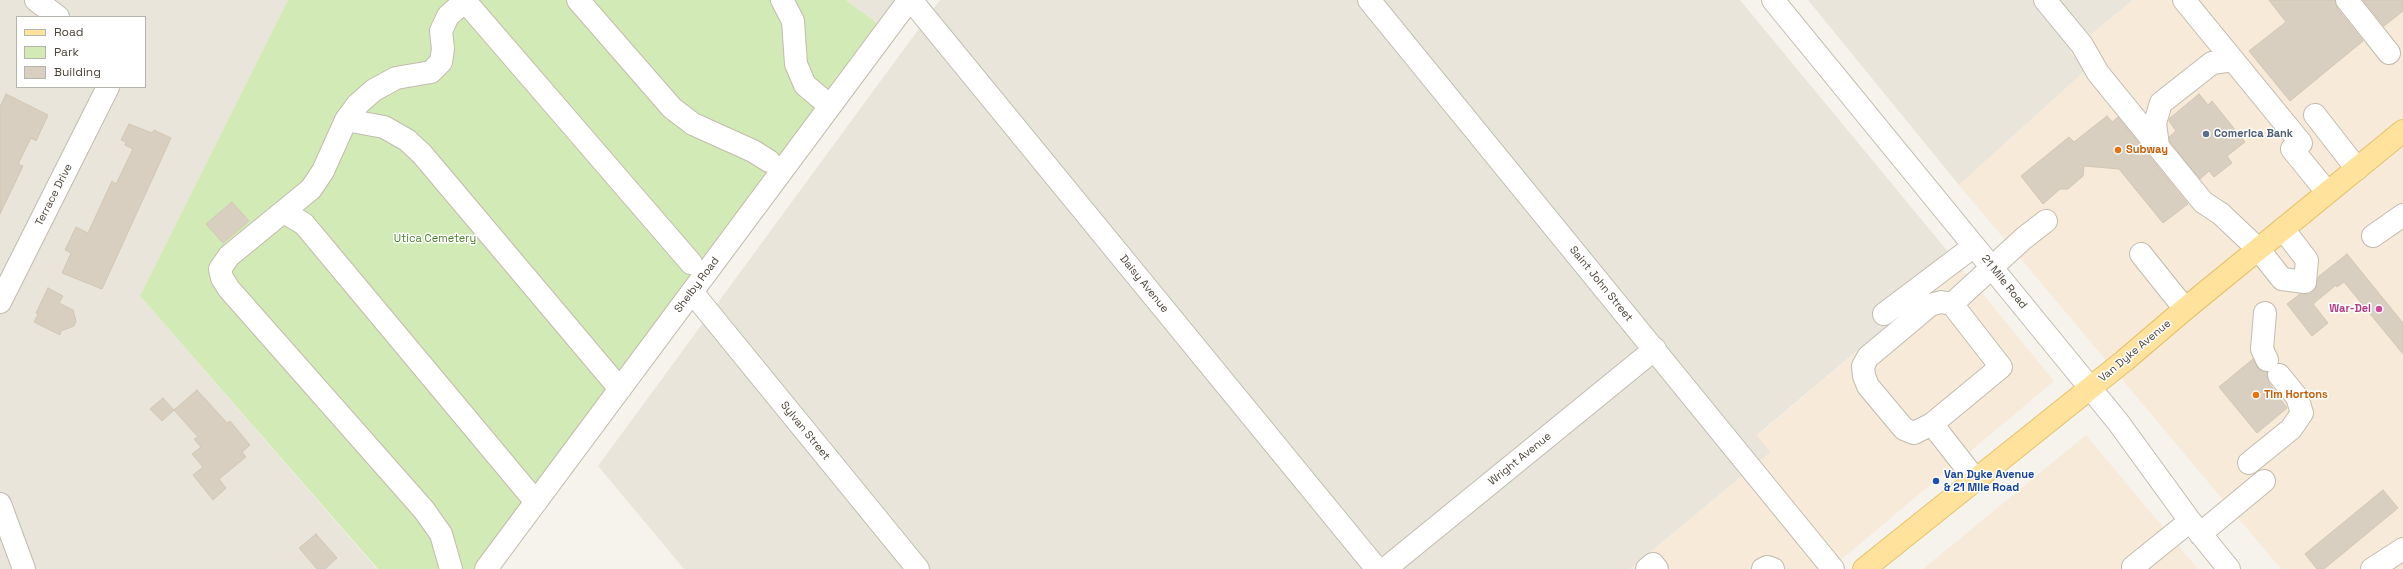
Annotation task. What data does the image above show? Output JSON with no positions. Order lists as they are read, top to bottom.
{
  "streets": {
    "main road": ["Van Dyke Avenue"],
    "street": [
      "Terrace Drive",
      "21 Mile Road",
      "Daisy Avenue",
      "Saint John Street",
      "Shelby Road",
      "Sylvan Street",
      "Wright Avenue"
    ]
  },
  "crossings": [
    ["21 Mile Road", "Van Dyke Avenue"],
    ["Daisy Avenue", "Shelby Road"],
    ["Saint John Street", "Wright Avenue"],
    ["Shelby Road", "Sylvan Street"]
  ],
  "parks": ["Utica Cemetery"],
  "places": [
    "Comerica Bank",
    "Subway",
    "War-Del",
    "Tim Hortons",
    "Van Dyke Avenue & 21 Mile Road"
  ],
  "legend": ["Road", "Park", "Building"]
}
